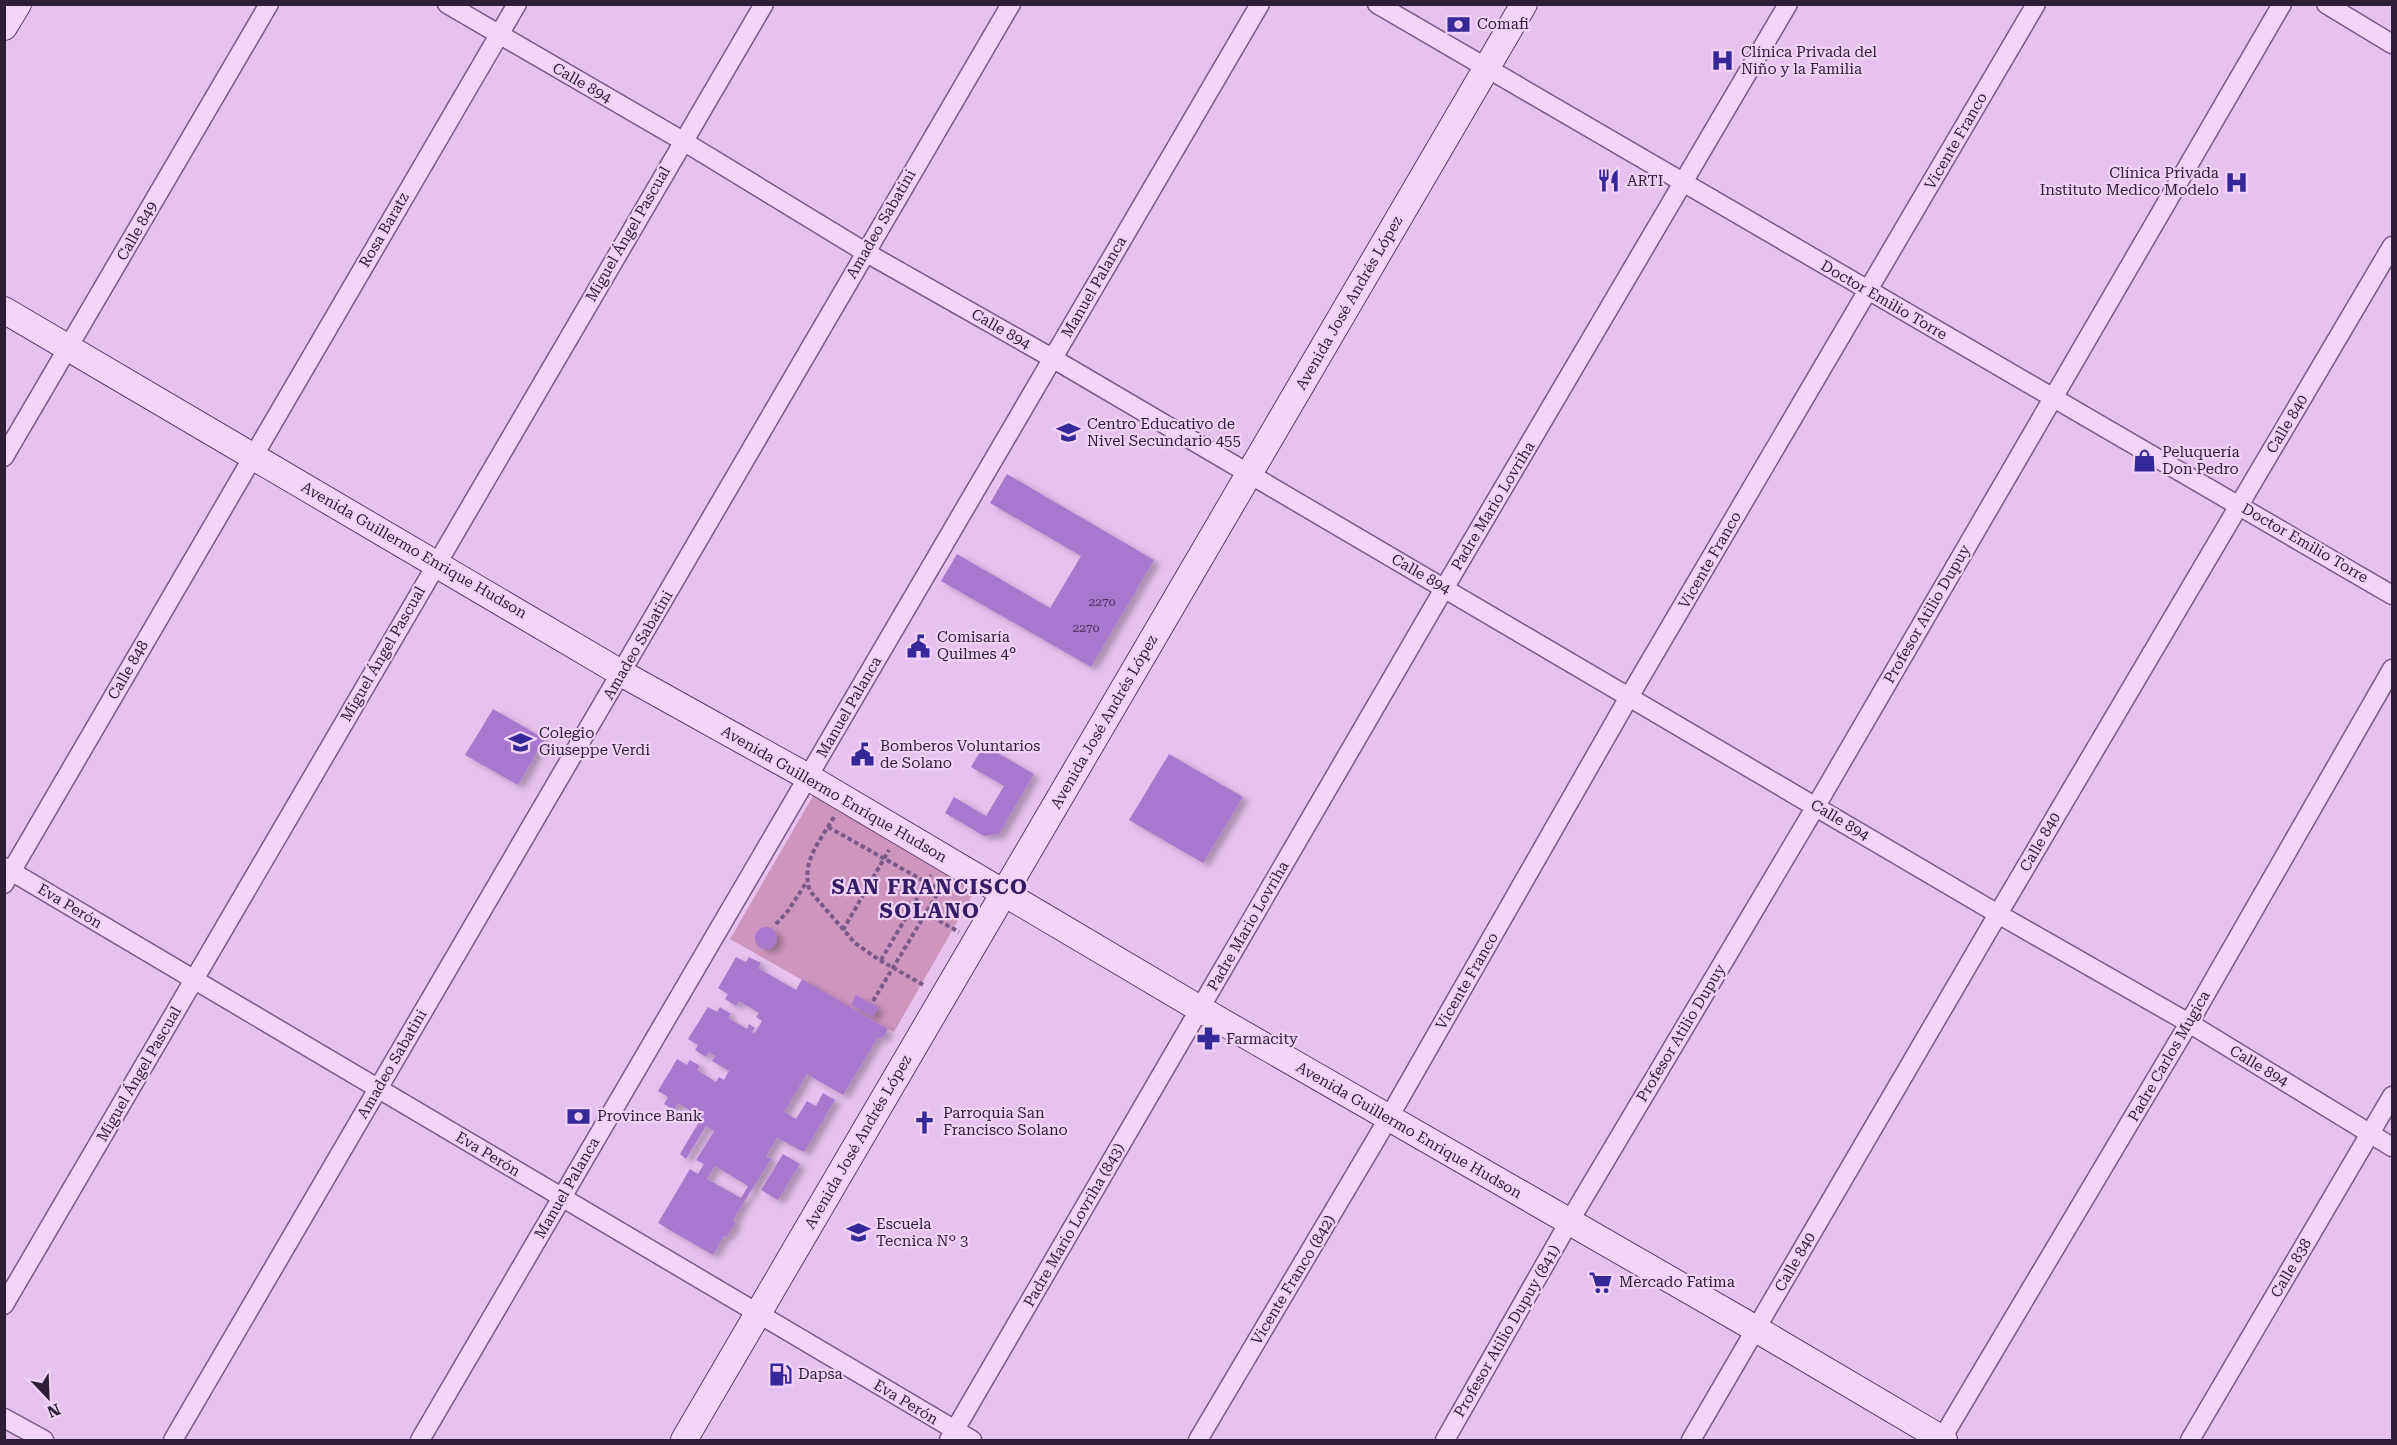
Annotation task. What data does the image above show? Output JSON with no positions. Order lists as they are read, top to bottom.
{
  "streets": {
    "street": [
      "Calle 894",
      "Vicente Franco",
      "Amadeo Sabatini",
      "Rosa Baratz",
      "Calle 849",
      "Miguel Ángel Pascual",
      "Manuel Palanca",
      "Doctor Emilio Torre",
      "Avenida José Andrés López",
      "Calle 840",
      "Padre Mario Lovriha",
      "Avenida Guillermo Enrique Hudson",
      "Profesor Atilio Dupuy",
      "Calle 848",
      "Eva Perón",
      "Padre Carlos Mugica",
      "Padre Mario Lovriha (843)",
      "Calle 838",
      "Vicente Franco (842)",
      "Profesor Atilio Dupuy (841)"
    ]
  },
  "crossings": [
    ["Calle 894", "Vicente Franco"],
    ["Calle 894", "Amadeo Sabatini"],
    ["Calle 894", "Rosa Baratz"],
    ["Calle 894", "Miguel Ángel Pascual"],
    ["Calle 894", "Manuel Palanca"],
    ["Calle 894", "Avenida José Andrés López"],
    ["Calle 894", "Calle 840"],
    ["Calle 894", "Padre Mario Lovriha"],
    ["Calle 894", "Profesor Atilio Dupuy"],
    ["Calle 894", "Padre Carlos Mugica"],
    ["Calle 894", "Calle 838"],
    ["Vicente Franco", "Doctor Emilio Torre"],
    ["Vicente Franco", "Avenida Guillermo Enrique Hudson"],
    ["Vicente Franco", "Vicente Franco (842)"],
    ["Amadeo Sabatini", "Avenida Guillermo Enrique Hudson"],
    ["Amadeo Sabatini", "Eva Perón"],
    ["Rosa Baratz", "Avenida Guillermo Enrique Hudson"],
    ["Rosa Baratz", "Calle 848"],
    ["Calle 849", "Avenida Guillermo Enrique Hudson"],
    ["Miguel Ángel Pascual", "Avenida Guillermo Enrique Hudson"],
    ["Miguel Ángel Pascual", "Eva Perón"],
    ["Manuel Palanca", "Avenida Guillermo Enrique Hudson"],
    ["Manuel Palanca", "Eva Perón"],
    ["Doctor Emilio Torre", "Avenida José Andrés López"],
    ["Doctor Emilio Torre", "Calle 840"],
    ["Doctor Emilio Torre", "Padre Mario Lovriha"],
    ["Doctor Emilio Torre", "Profesor Atilio Dupuy"],
    ["Avenida José Andrés López", "Avenida Guillermo Enrique Hudson"],
    ["Avenida José Andrés López", "Eva Perón"],
    ["Calle 840", "Avenida Guillermo Enrique Hudson"],
    ["Padre Mario Lovriha", "Avenida Guillermo Enrique Hudson"],
    ["Padre Mario Lovriha", "Padre Mario Lovriha (843)"],
    ["Avenida Guillermo Enrique Hudson", "Profesor Atilio Dupuy"],
    ["Avenida Guillermo Enrique Hudson", "Calle 848"],
    ["Avenida Guillermo Enrique Hudson", "Padre Carlos Mugica"],
    ["Avenida Guillermo Enrique Hudson", "Padre Mario Lovriha (843)"],
    ["Avenida Guillermo Enrique Hudson", "Vicente Franco (842)"],
    ["Avenida Guillermo Enrique Hudson", "Profesor Atilio Dupuy (841)"],
    ["Profesor Atilio Dupuy", "Profesor Atilio Dupuy (841)"],
    ["Calle 848", "Eva Perón"],
    ["Eva Perón", "Padre Mario Lovriha (843)"]
  ],
  "districts": ["SAN FRANCISCO SOLANO"],
  "places": {
    "bank": ["Comafi", "Province Bank"],
    "hospital": ["Clínica Privada del Niño y la Familia", "Clínica Privada Instituto Medico Modelo"],
    "restaurant": ["ARTI"],
    "school or university": ["Centro Educativo de Nivel Secundario 455", "Colegio Giuseppe Verdi", "Escuela Tecnica Nº 3"],
    "shop": ["Peluquería Don Pedro"],
    "public building": ["Comisaría Quilmes 4°", "Bomberos Voluntarios de Solano"],
    "pharmacy": ["Farmacity"],
    "church": ["Parroquia San Francisco Solano"],
    "supermarket": ["Mercado Fatima"],
    "fuel station": ["Dapsa"]
  },
  "house_numbers": ["2270", "2270"],
  "north": "bottom right"
}
